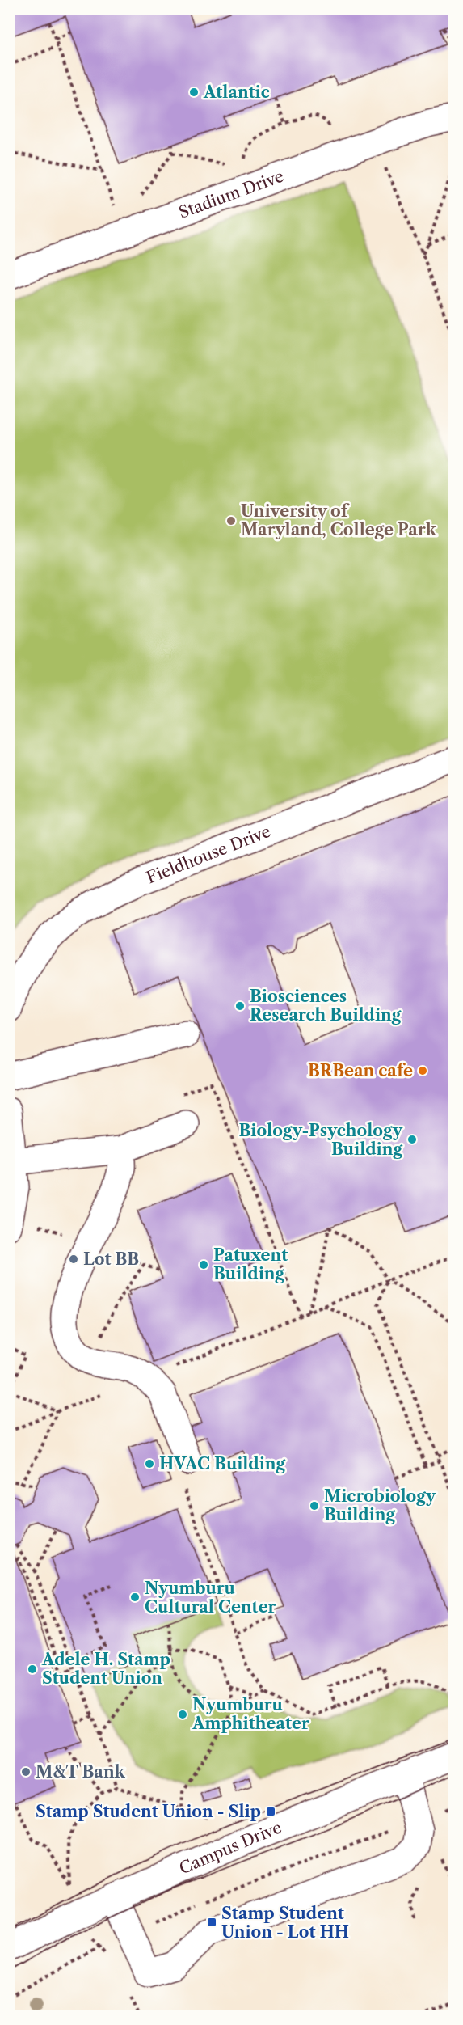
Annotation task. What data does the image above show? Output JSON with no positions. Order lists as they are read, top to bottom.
{
  "streets": {
    "street": ["Stadium Drive", "Fieldhouse Drive", "Campus Drive"]
  },
  "places": {
    "other": [
      "Atlantic",
      "University of Maryland, College Park",
      "Biosciences Research Building",
      "BRBean cafe",
      "Biology-Psychology Building",
      "Lot BB",
      "Patuxent Building",
      "HVAC Building",
      "Microbiology Building",
      "Nyumburu Cultural Center",
      "Adele H. Stamp Student Union",
      "Nyumburu Amphitheater",
      "M&T Bank"
    ],
    "transit": ["Stamp Student Union - Slip", "Stamp Student Union - Lot HH"]
  }
}
